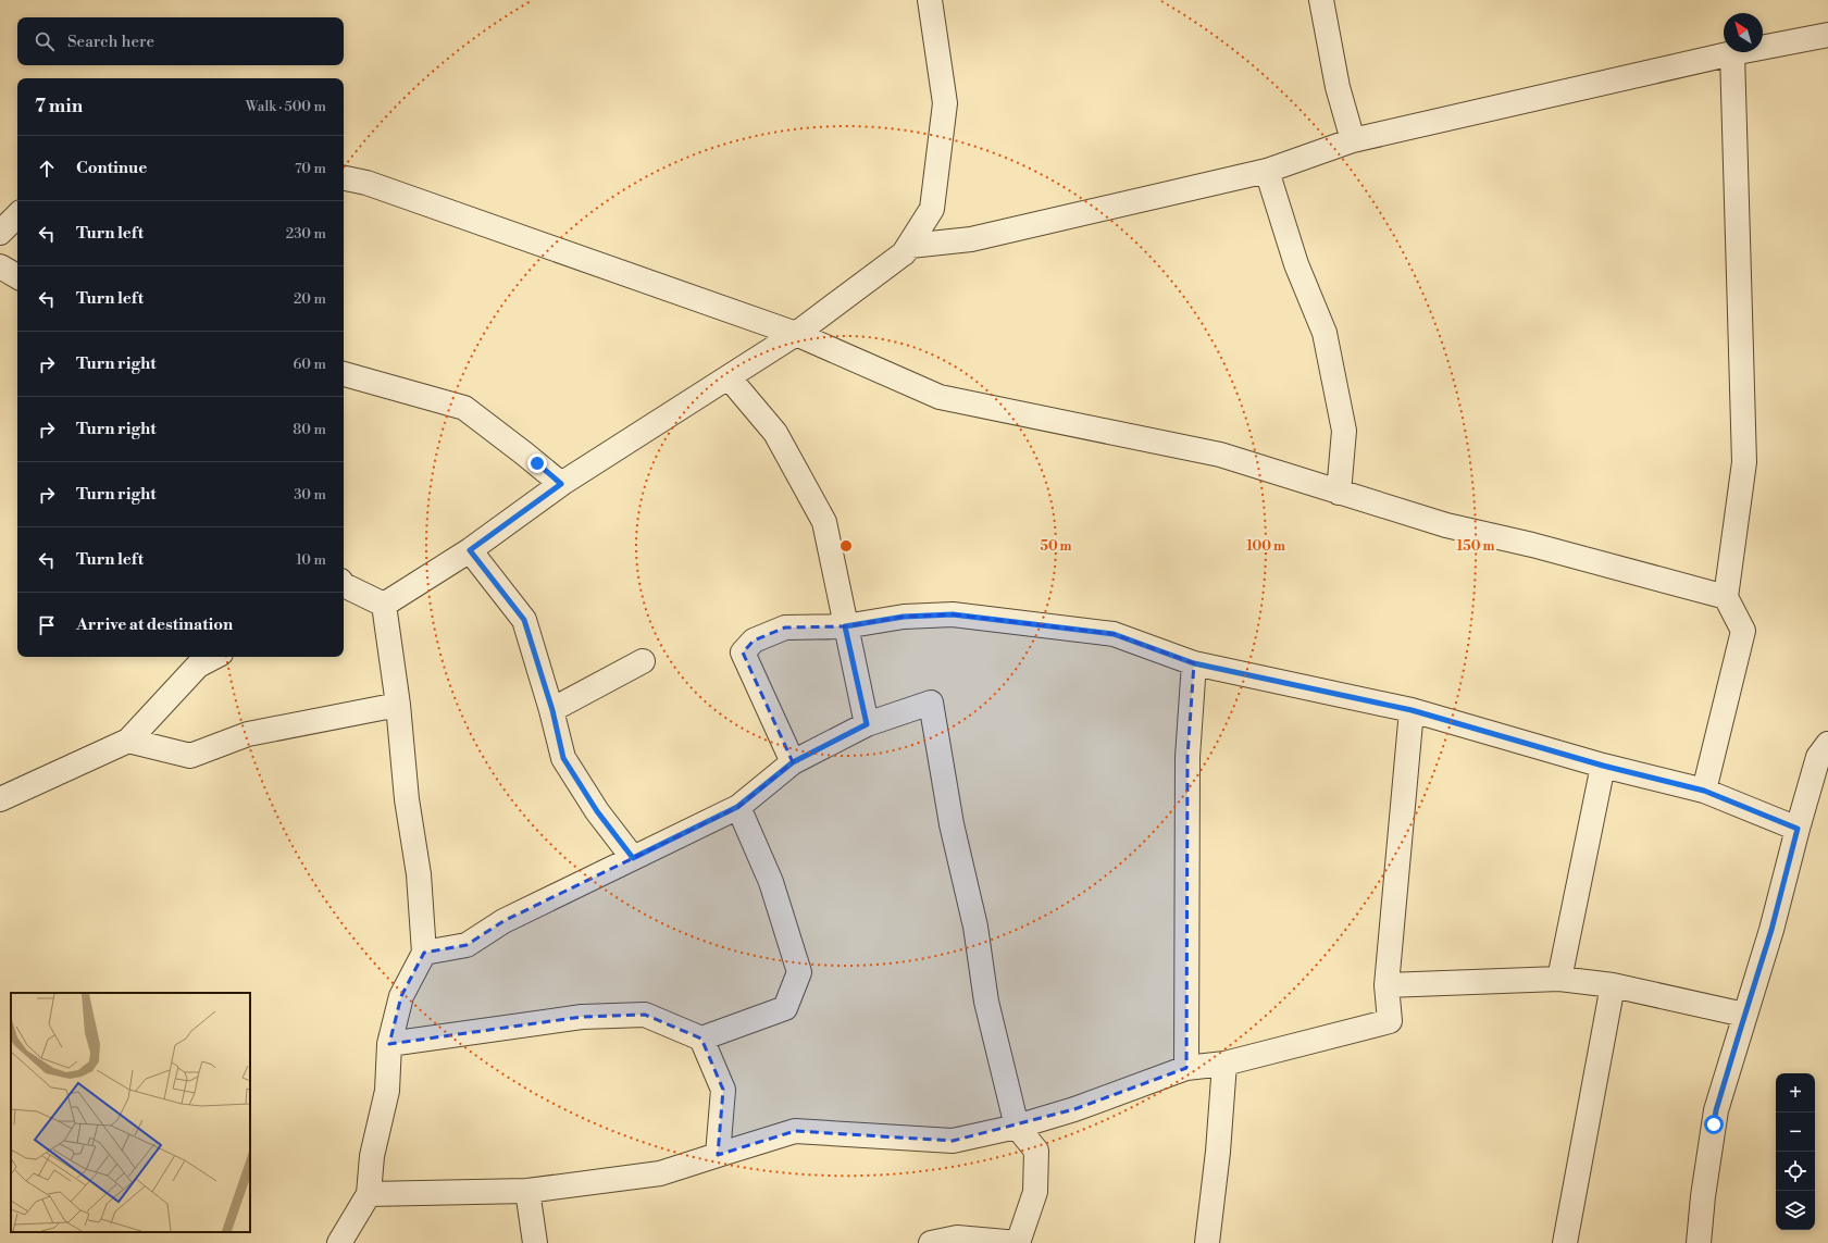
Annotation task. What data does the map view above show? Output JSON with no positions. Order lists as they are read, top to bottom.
{
  "north": "top left",
  "page": {
    "search": "Search here",
    "heading": ["7 min", "Walk · 500 m"],
    "list": [
      ["Continue", "70 m"],
      ["Turn left", "230 m"],
      ["Turn left", "20 m"],
      ["Turn right", "60 m"],
      ["Turn right", "80 m"],
      ["Turn right", "30 m"],
      ["Turn left", "10 m"],
      "Arrive at destination"
    ],
    "map_buttons": ["+", "−"]
  },
  "rings": ["50 m", "100 m", "150 m"]
}
